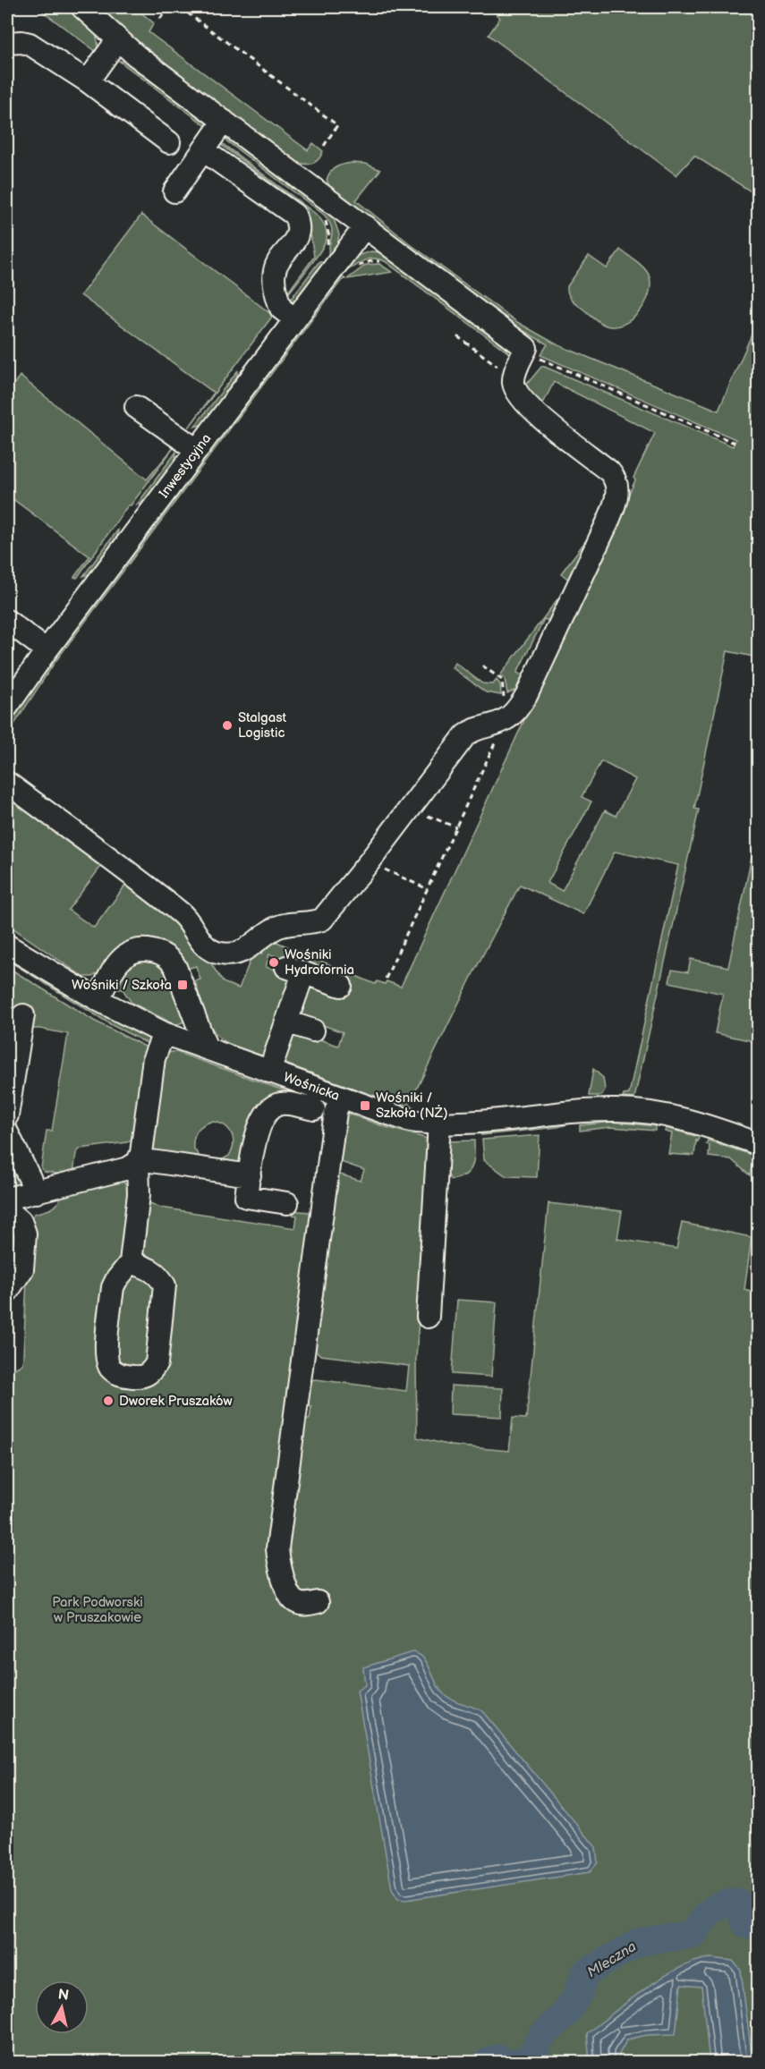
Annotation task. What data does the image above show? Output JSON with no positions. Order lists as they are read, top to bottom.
{
  "streets": {
    "street": ["Inwestycyjna", "Wośnicka"]
  },
  "water": ["Mleczna"],
  "parks": ["Park Podworski w Pruszakowie"],
  "places": {
    "other": ["Stalgast Logistic", "Wośniki Hydrofornia", "Dworek Pruszaków"],
    "transit": ["Wośniki / Szkoła", "Wośniki / Szkoła (NŻ)"]
  },
  "north": "top"
}
